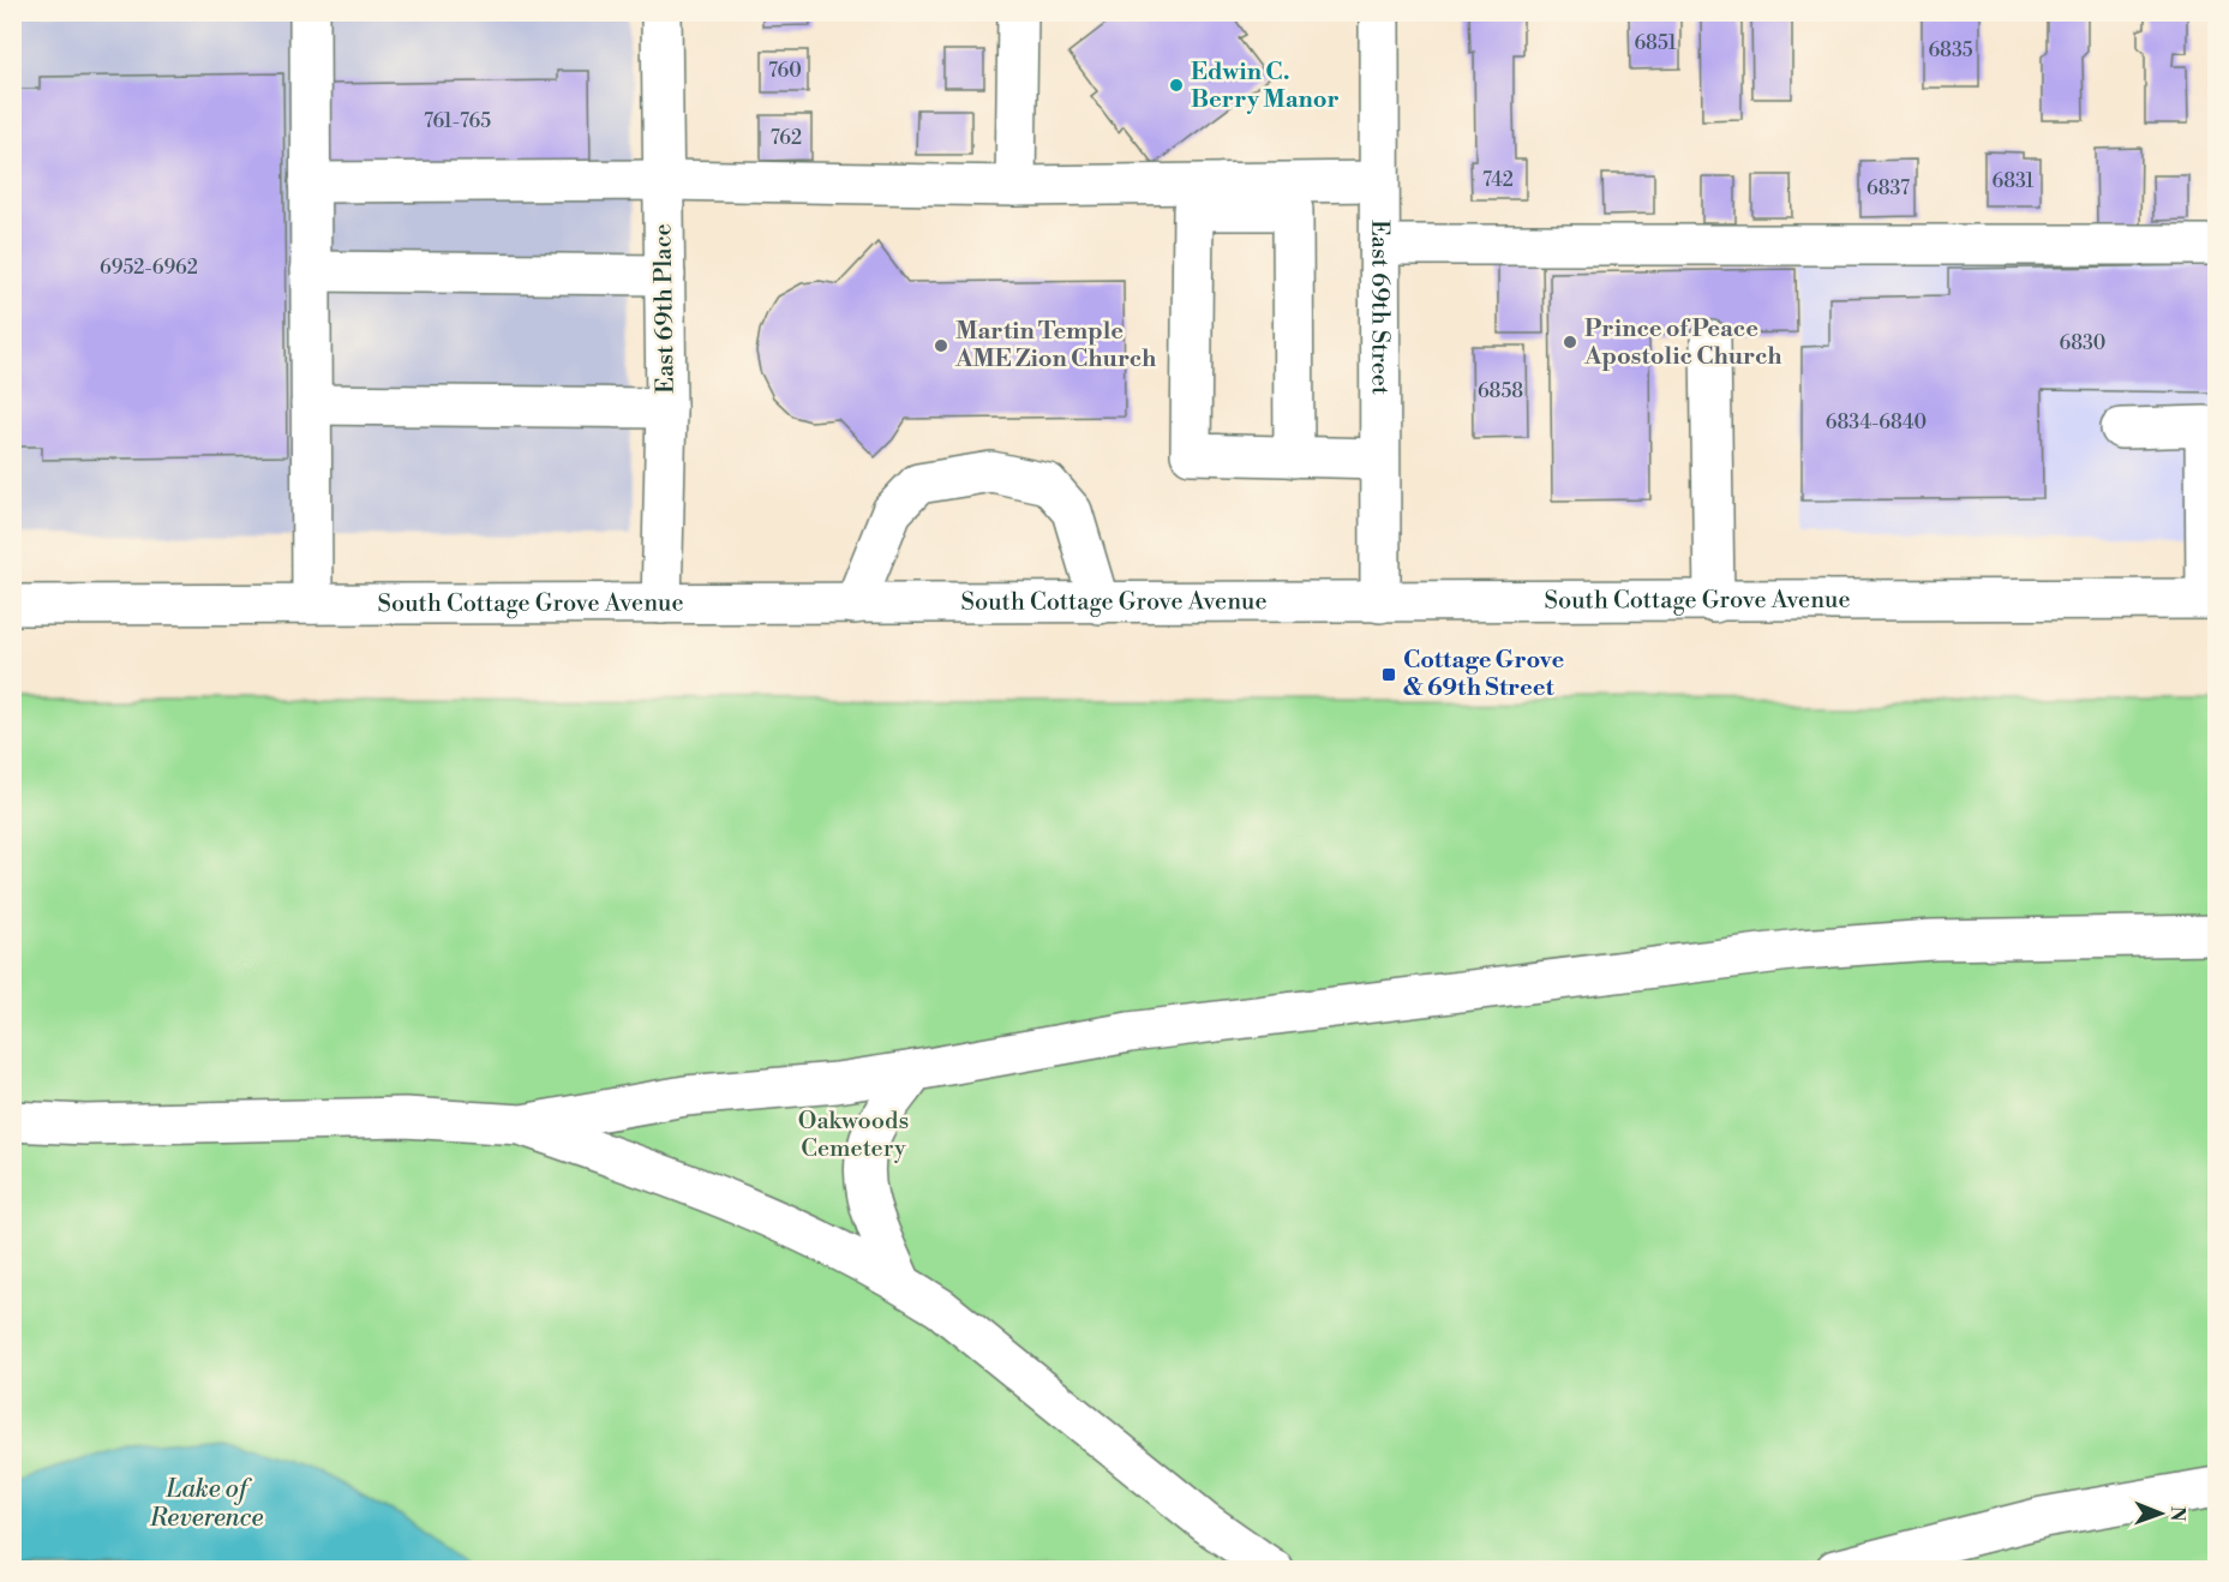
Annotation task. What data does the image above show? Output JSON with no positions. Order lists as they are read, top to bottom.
{
  "streets": {
    "main road": ["East 69th Street", "East 69th Place", "South Cottage Grove Avenue"]
  },
  "crossings": [
    ["East 69th Street", "South Cottage Grove Avenue"],
    ["East 69th Place", "South Cottage Grove Avenue"]
  ],
  "water": ["Lake of Reverence"],
  "parks": ["Oakwoods Cemetery"],
  "places": {
    "other": ["Edwin C. Berry Manor", "Prince of Peace Apostolic Church", "Martin Temple AME Zion Church"],
    "transit": ["Cottage Grove & 69th Street"]
  },
  "house_numbers": [
    "6851",
    "6835",
    "760",
    "761-765",
    "762",
    "742",
    "6831",
    "6837",
    "6952-6962",
    "6830",
    "6858",
    "6834-6840"
  ],
  "north": "right"
}
